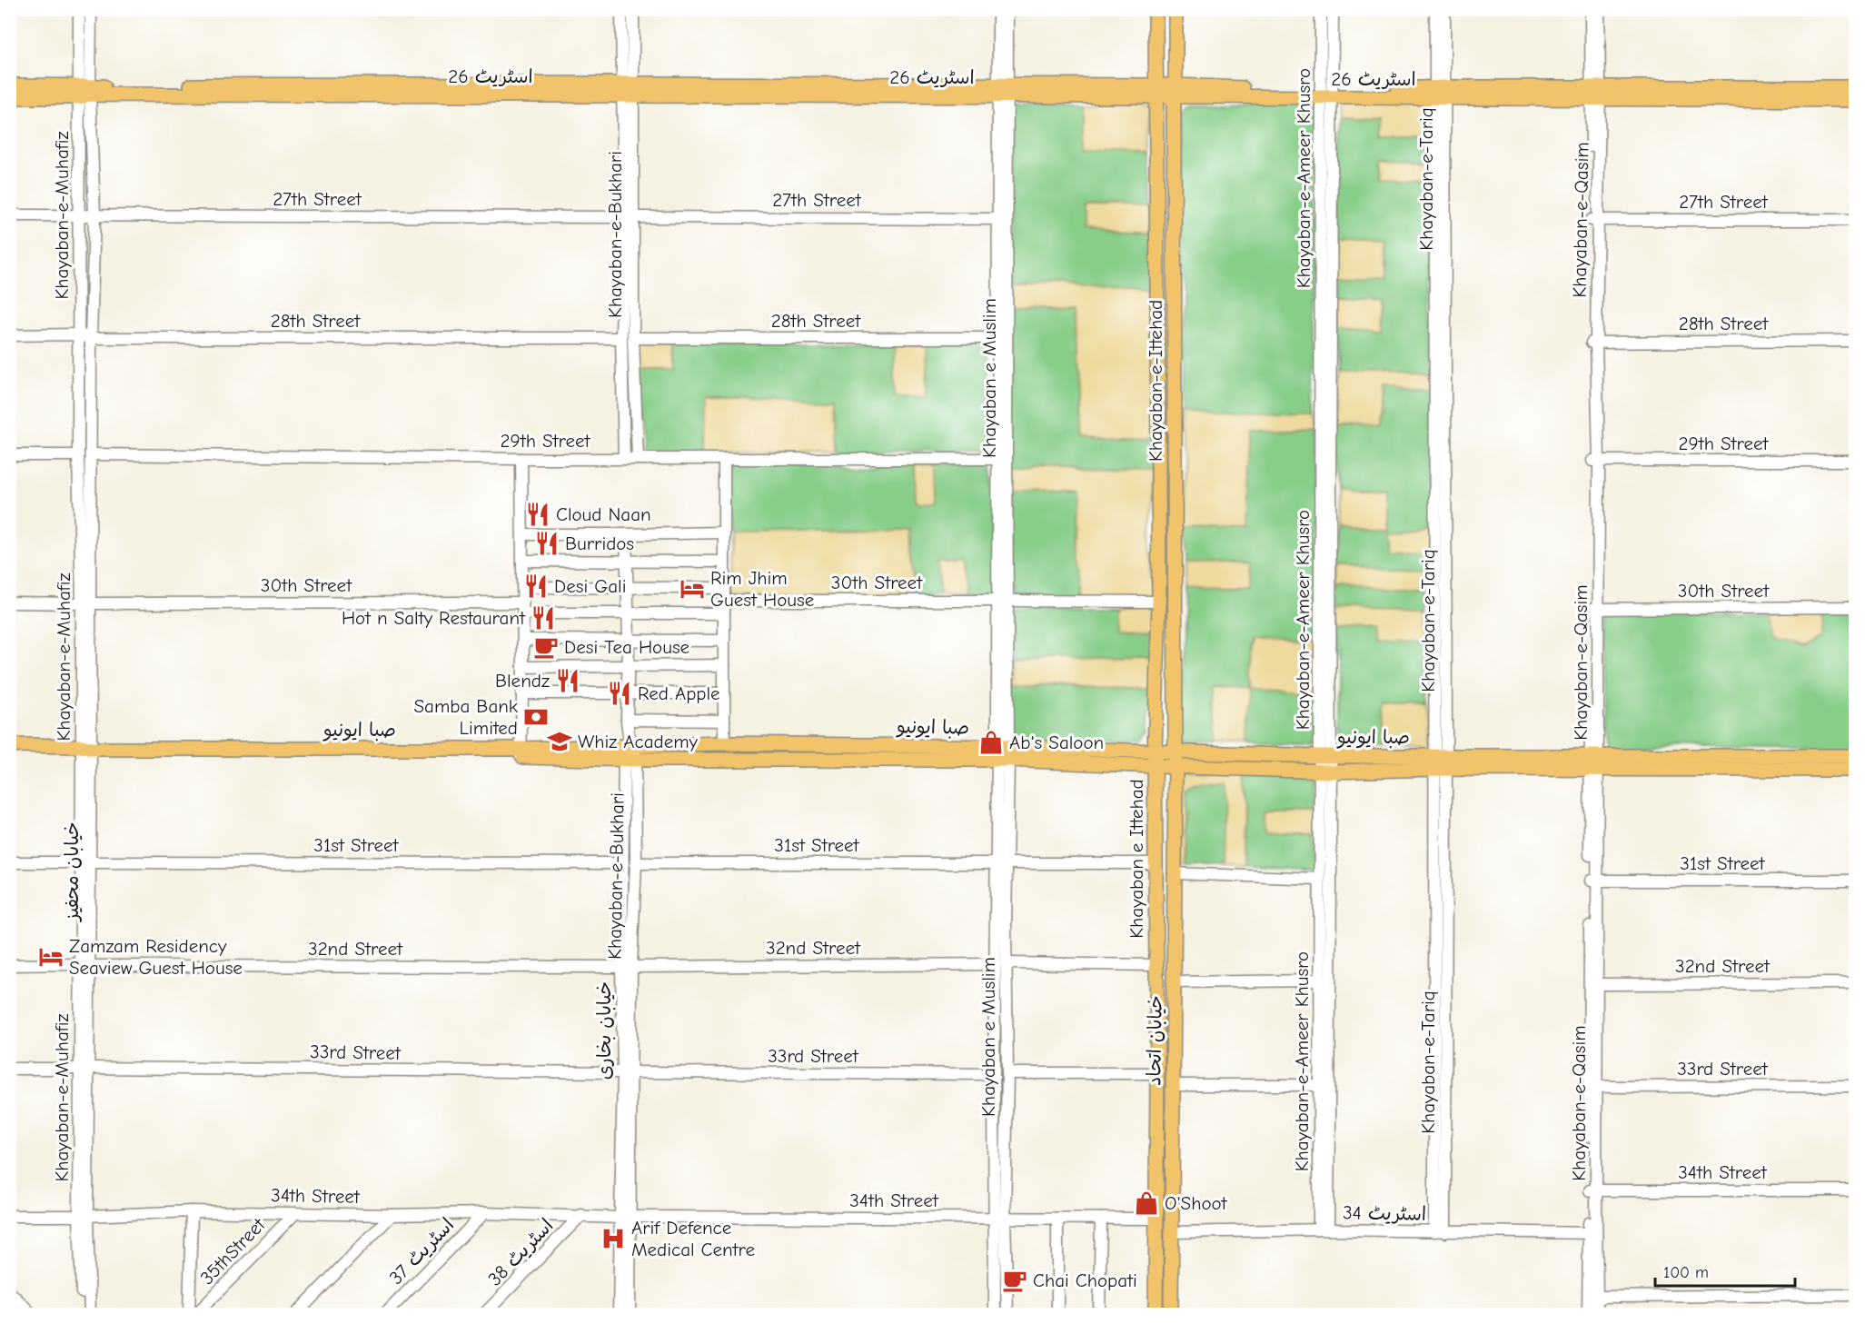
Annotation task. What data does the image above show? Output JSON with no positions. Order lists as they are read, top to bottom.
{
  "streets": {
    "main road": [
      "اسٹریٹ 26",
      "Khayaban-e-Ittehad",
      "صبا ایونیو",
      "Khayaban e Ittehad",
      "خیابان اتحاد"
    ],
    "street": [
      "Khayaban-e-Ameer Khusro",
      "Khayaban-e-Tariq",
      "27th Street",
      "Khayaban-e-Muhafiz",
      "Khayaban-e-Qasim",
      "Khayaban-e-Bukhari",
      "28th Street",
      "Khayaban e Muslim",
      "29th Street",
      "30th Street",
      "31st Street",
      "خیابان محفیز",
      "32nd Street",
      "خیابان بخاری",
      "33rd Street",
      "34th Street",
      "اسٹریٹ 34",
      "35thStreet",
      "اسٹریٹ 37",
      "اسٹریٹ 38"
    ]
  },
  "crossings": [
    ["اسٹریٹ 26", "Khayaban-e-Ameer Khusro"],
    ["اسٹریٹ 26", "Khayaban-e-Tariq"],
    ["اسٹریٹ 26", "Khayaban-e-Muhafiz"],
    ["اسٹریٹ 26", "Khayaban-e-Qasim"],
    ["اسٹریٹ 26", "Khayaban-e-Bukhari"],
    ["اسٹریٹ 26", "Khayaban e Muslim"],
    ["اسٹریٹ 26", "Khayaban-e-Ittehad"],
    ["Khayaban-e-Ameer Khusro", "صبا ایونیو"],
    ["Khayaban-e-Ameer Khusro", "اسٹریٹ 34"],
    ["Khayaban-e-Tariq", "صبا ایونیو"],
    ["Khayaban-e-Tariq", "اسٹریٹ 34"],
    ["27th Street", "Khayaban-e-Muhafiz"],
    ["27th Street", "Khayaban-e-Qasim"],
    ["27th Street", "Khayaban-e-Bukhari"],
    ["27th Street", "Khayaban e Muslim"],
    ["Khayaban-e-Muhafiz", "28th Street"],
    ["Khayaban-e-Muhafiz", "29th Street"],
    ["Khayaban-e-Muhafiz", "30th Street"],
    ["Khayaban-e-Muhafiz", "صبا ایونیو"],
    ["Khayaban-e-Muhafiz", "31st Street"],
    ["Khayaban-e-Muhafiz", "خیابان محفیز"],
    ["Khayaban-e-Muhafiz", "32nd Street"],
    ["Khayaban-e-Muhafiz", "33rd Street"],
    ["Khayaban-e-Qasim", "28th Street"],
    ["Khayaban-e-Qasim", "29th Street"],
    ["Khayaban-e-Qasim", "30th Street"],
    ["Khayaban-e-Qasim", "صبا ایونیو"],
    ["Khayaban-e-Qasim", "31st Street"],
    ["Khayaban-e-Qasim", "32nd Street"],
    ["Khayaban-e-Qasim", "33rd Street"],
    ["Khayaban-e-Qasim", "34th Street"],
    ["Khayaban-e-Qasim", "اسٹریٹ 34"],
    ["Khayaban-e-Bukhari", "28th Street"],
    ["Khayaban-e-Bukhari", "29th Street"],
    ["Khayaban-e-Bukhari", "30th Street"],
    ["Khayaban-e-Bukhari", "صبا ایونیو"],
    ["Khayaban-e-Bukhari", "31st Street"],
    ["Khayaban-e-Bukhari", "32nd Street"],
    ["Khayaban-e-Bukhari", "خیابان بخاری"],
    ["Khayaban-e-Bukhari", "33rd Street"],
    ["28th Street", "Khayaban e Muslim"],
    ["Khayaban e Muslim", "29th Street"],
    ["Khayaban e Muslim", "30th Street"],
    ["Khayaban e Muslim", "صبا ایونیو"],
    ["Khayaban e Muslim", "31st Street"],
    ["Khayaban e Muslim", "32nd Street"],
    ["Khayaban e Muslim", "33rd Street"],
    ["Khayaban e Muslim", "34th Street"],
    ["Khayaban-e-Ittehad", "30th Street"],
    ["Khayaban-e-Ittehad", "صبا ایونیو"],
    ["Khayaban-e-Ittehad", "Khayaban e Ittehad"],
    ["Khayaban-e-Ittehad", "خیابان اتحاد"],
    ["صبا ایونیو", "Khayaban e Ittehad"],
    ["صبا ایونیو", "خیابان محفیز"],
    ["صبا ایونیو", "خیابان بخاری"],
    ["صبا ایونیو", "خیابان اتحاد"],
    ["31st Street", "Khayaban e Ittehad"],
    ["31st Street", "خیابان محفیز"],
    ["31st Street", "خیابان بخاری"],
    ["Khayaban e Ittehad", "32nd Street"],
    ["32nd Street", "خیابان بخاری"],
    ["خیابان بخاری", "33rd Street"],
    ["خیابان بخاری", "34th Street"],
    ["خیابان اتحاد", "اسٹریٹ 34"],
    ["34th Street", "35thStreet"],
    ["34th Street", "اسٹریٹ 37"],
    ["34th Street", "اسٹریٹ 38"]
  ],
  "places": {
    "restaurant": [
      "Cloud Naan",
      "Burridos",
      "Desi Gali",
      "Hot n Salty Restaurant",
      "Blendz",
      "Red Apple"
    ],
    "hotel": ["Rim Jhim Guest House", "Zamzam Residency Seaview Guest House"],
    "cafe": ["Desi Tea House", "Chai Chopati"],
    "bank": ["Samba Bank Limited"],
    "school or university": ["Whiz Academy"],
    "shop": ["Ab's Saloon", "O'Shoot"],
    "hospital": ["Arif Defence Medical Centre"]
  },
  "scale_bar": "100 m"
}
